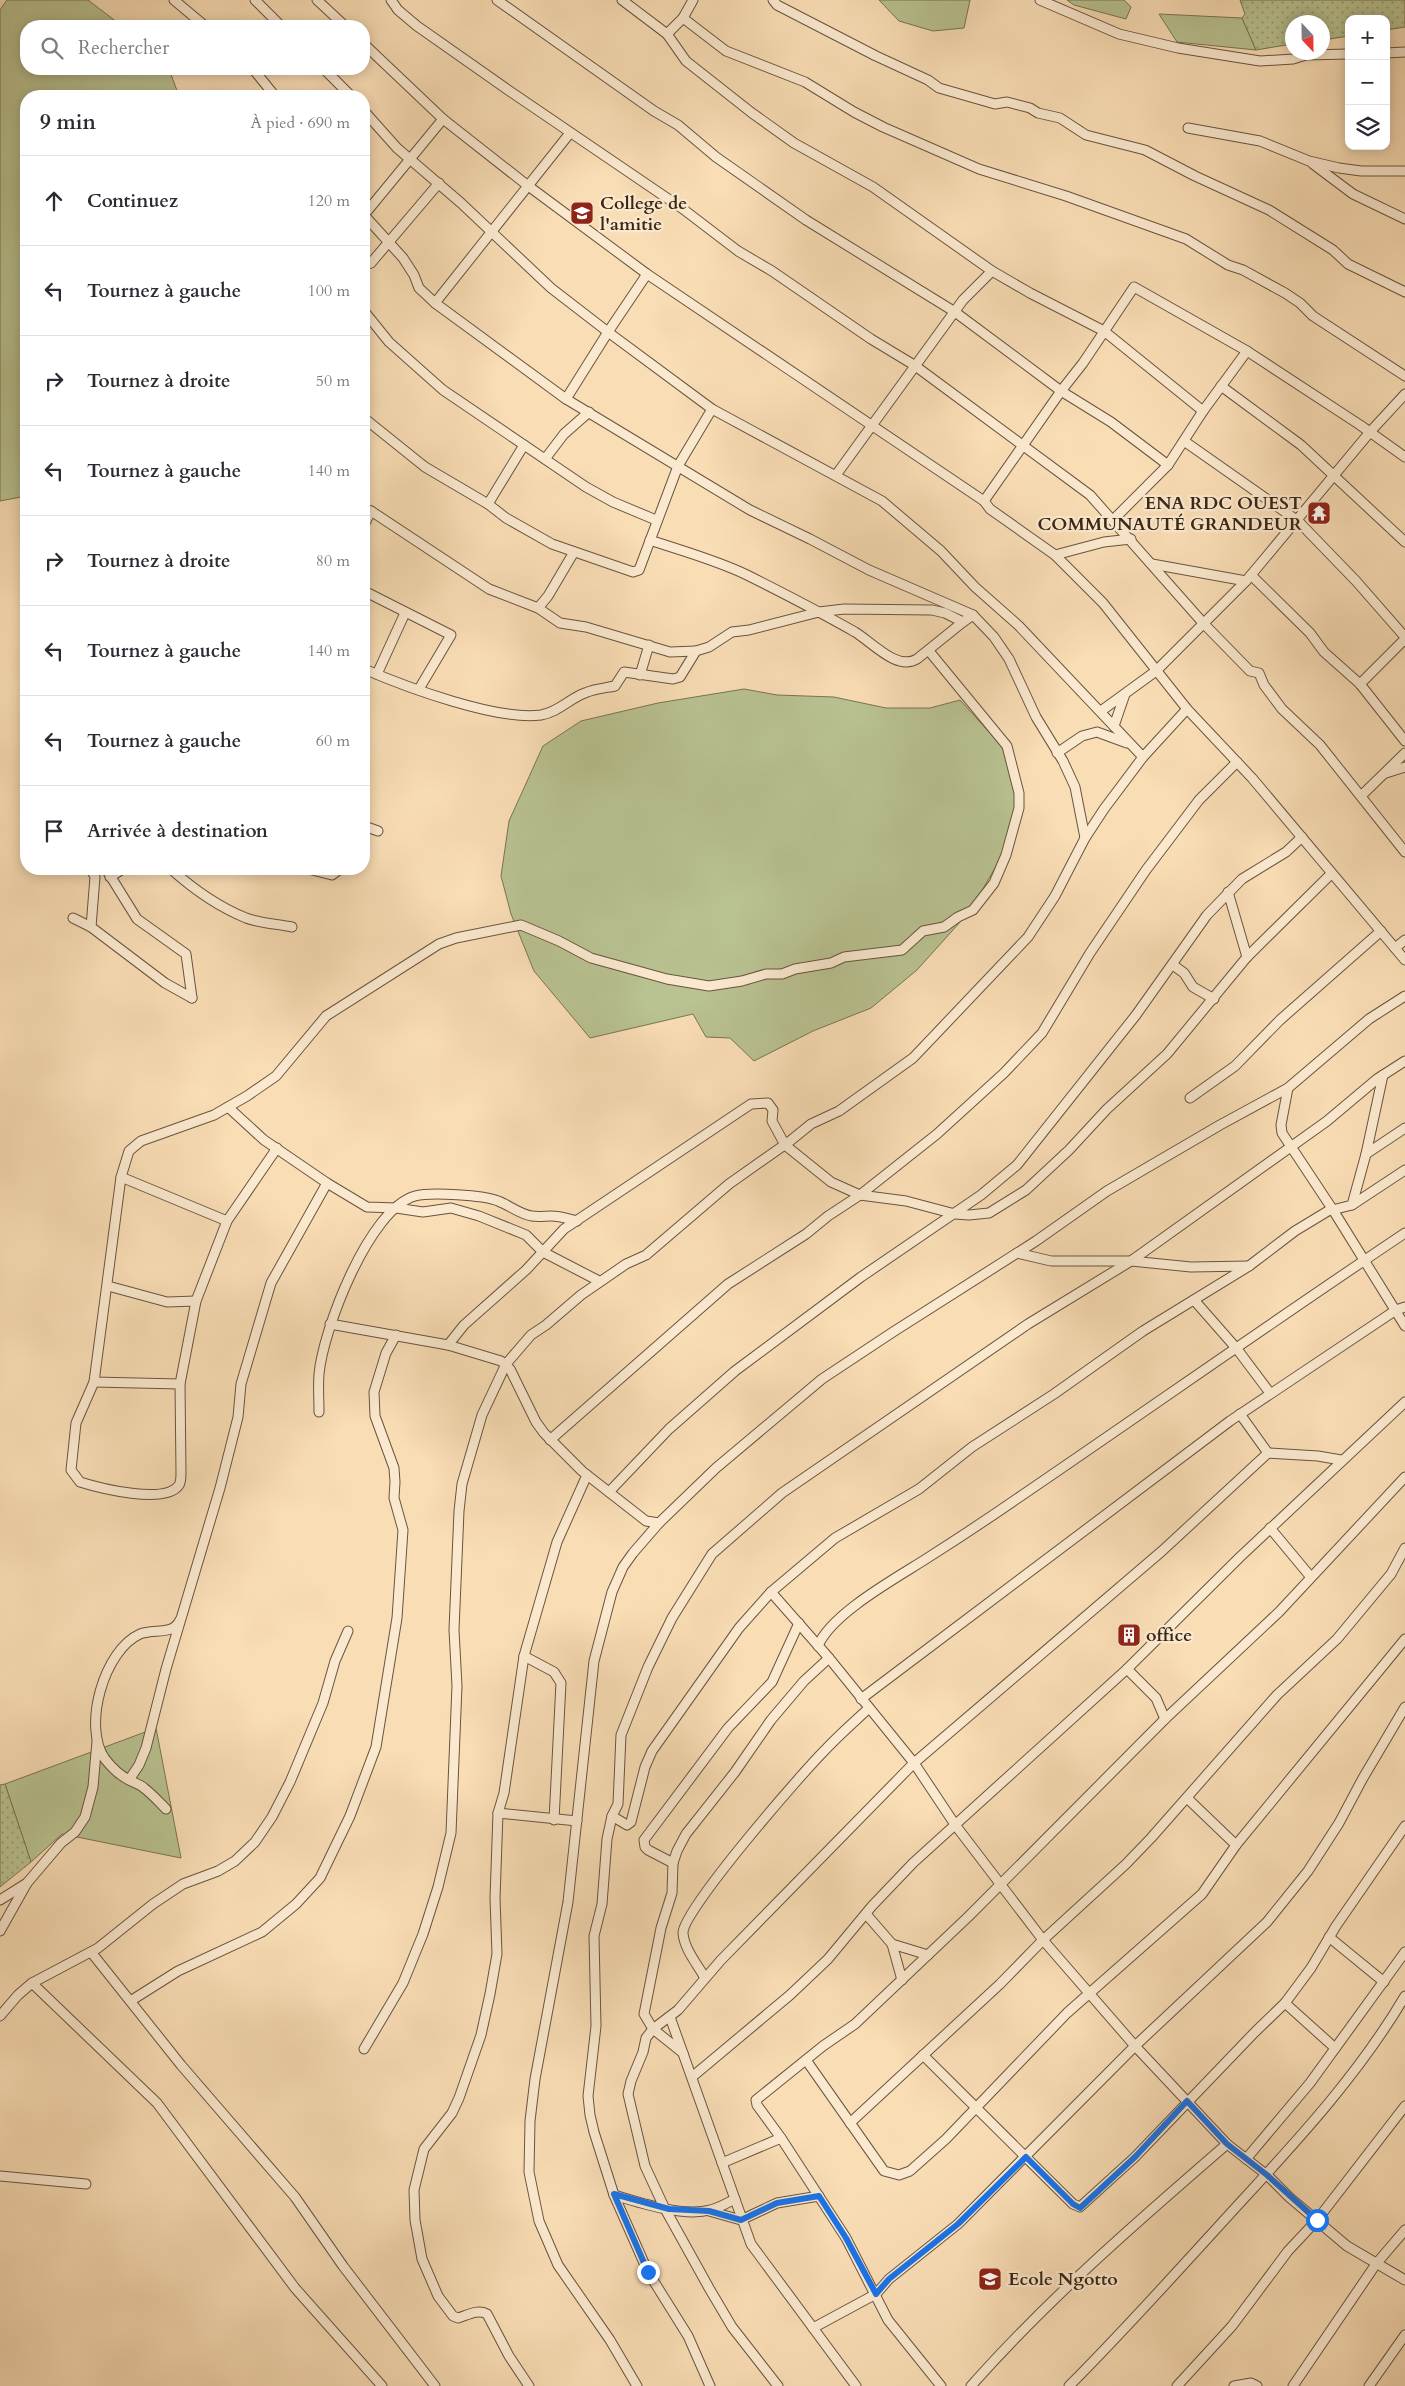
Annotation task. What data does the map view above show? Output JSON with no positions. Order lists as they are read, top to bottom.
{
  "places": {
    "school or university": ["College de l'amitie", "Ecole Ngotto"],
    "temple": ["ENA RDC OUEST COMMUNAUTÉ GRANDEUR"],
    "building": ["office"]
  },
  "north": "bottom",
  "page": {
    "map_buttons": ["+", "−"],
    "search": "Rechercher",
    "heading": ["9 min", "À pied · 690 m"],
    "list": [
      ["Continuez", "120 m"],
      ["Tournez à gauche", "100 m"],
      ["Tournez à droite", "50 m"],
      ["Tournez à gauche", "140 m"],
      ["Tournez à droite", "80 m"],
      ["Tournez à gauche", "140 m"],
      ["Tournez à gauche", "60 m"],
      "Arrivée à destination"
    ]
  }
}
